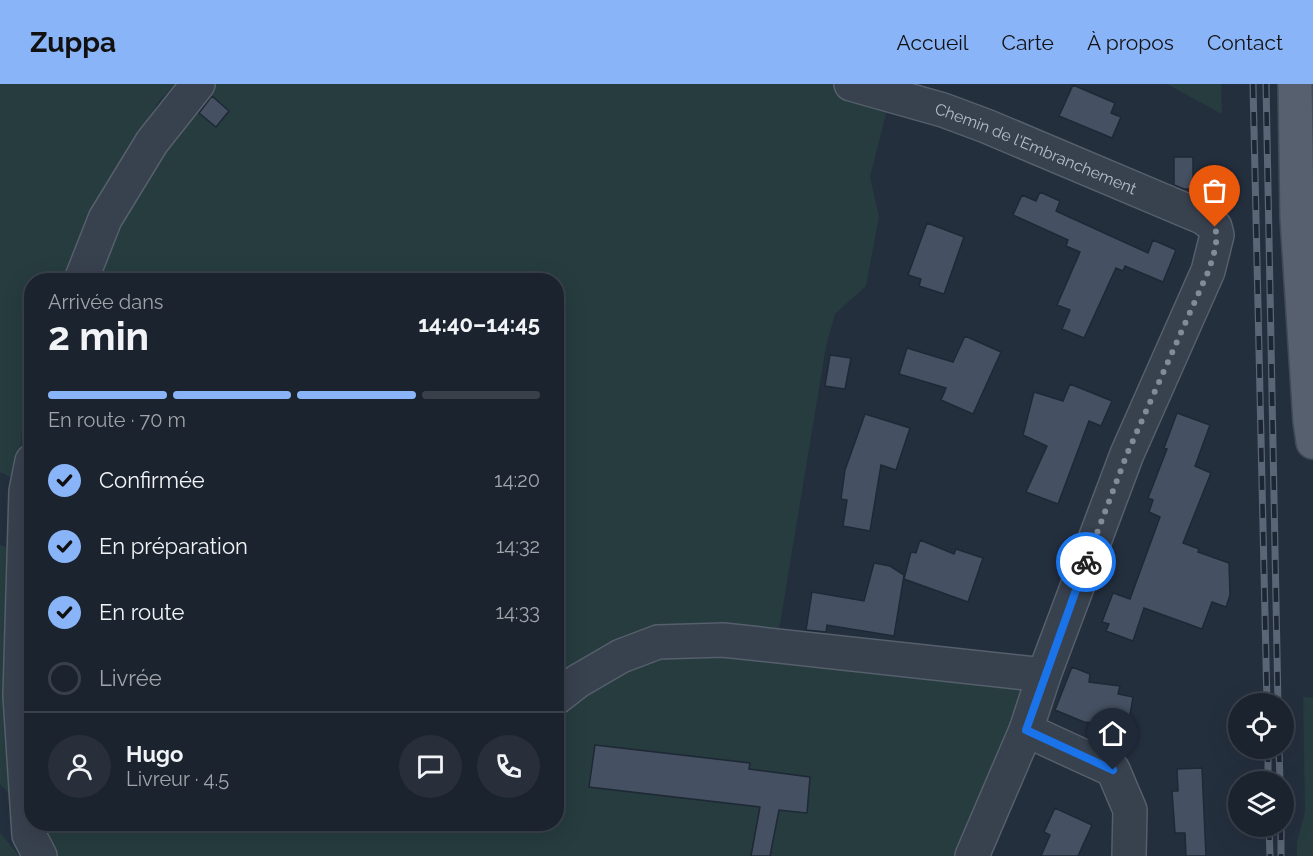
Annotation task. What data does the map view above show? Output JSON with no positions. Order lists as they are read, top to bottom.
{
  "streets": {
    "street": ["Chemin de l'Embranchement"]
  },
  "page": {
    "header": "Zuppa",
    "nav": [
      "Accueil",
      "Carte",
      "À propos",
      "Contact"
    ],
    "heading": ["2 min", "Arrivée dans", "14:40–14:45"],
    "panel": ["Hugo", "Livreur · 4.5"],
    "bar": "En route · 70 m",
    "list": [
      ["Confirmée", "14:20"],
      ["En préparation", "14:32"],
      ["En route", "14:33"],
      "Livrée"
    ]
  }
}
